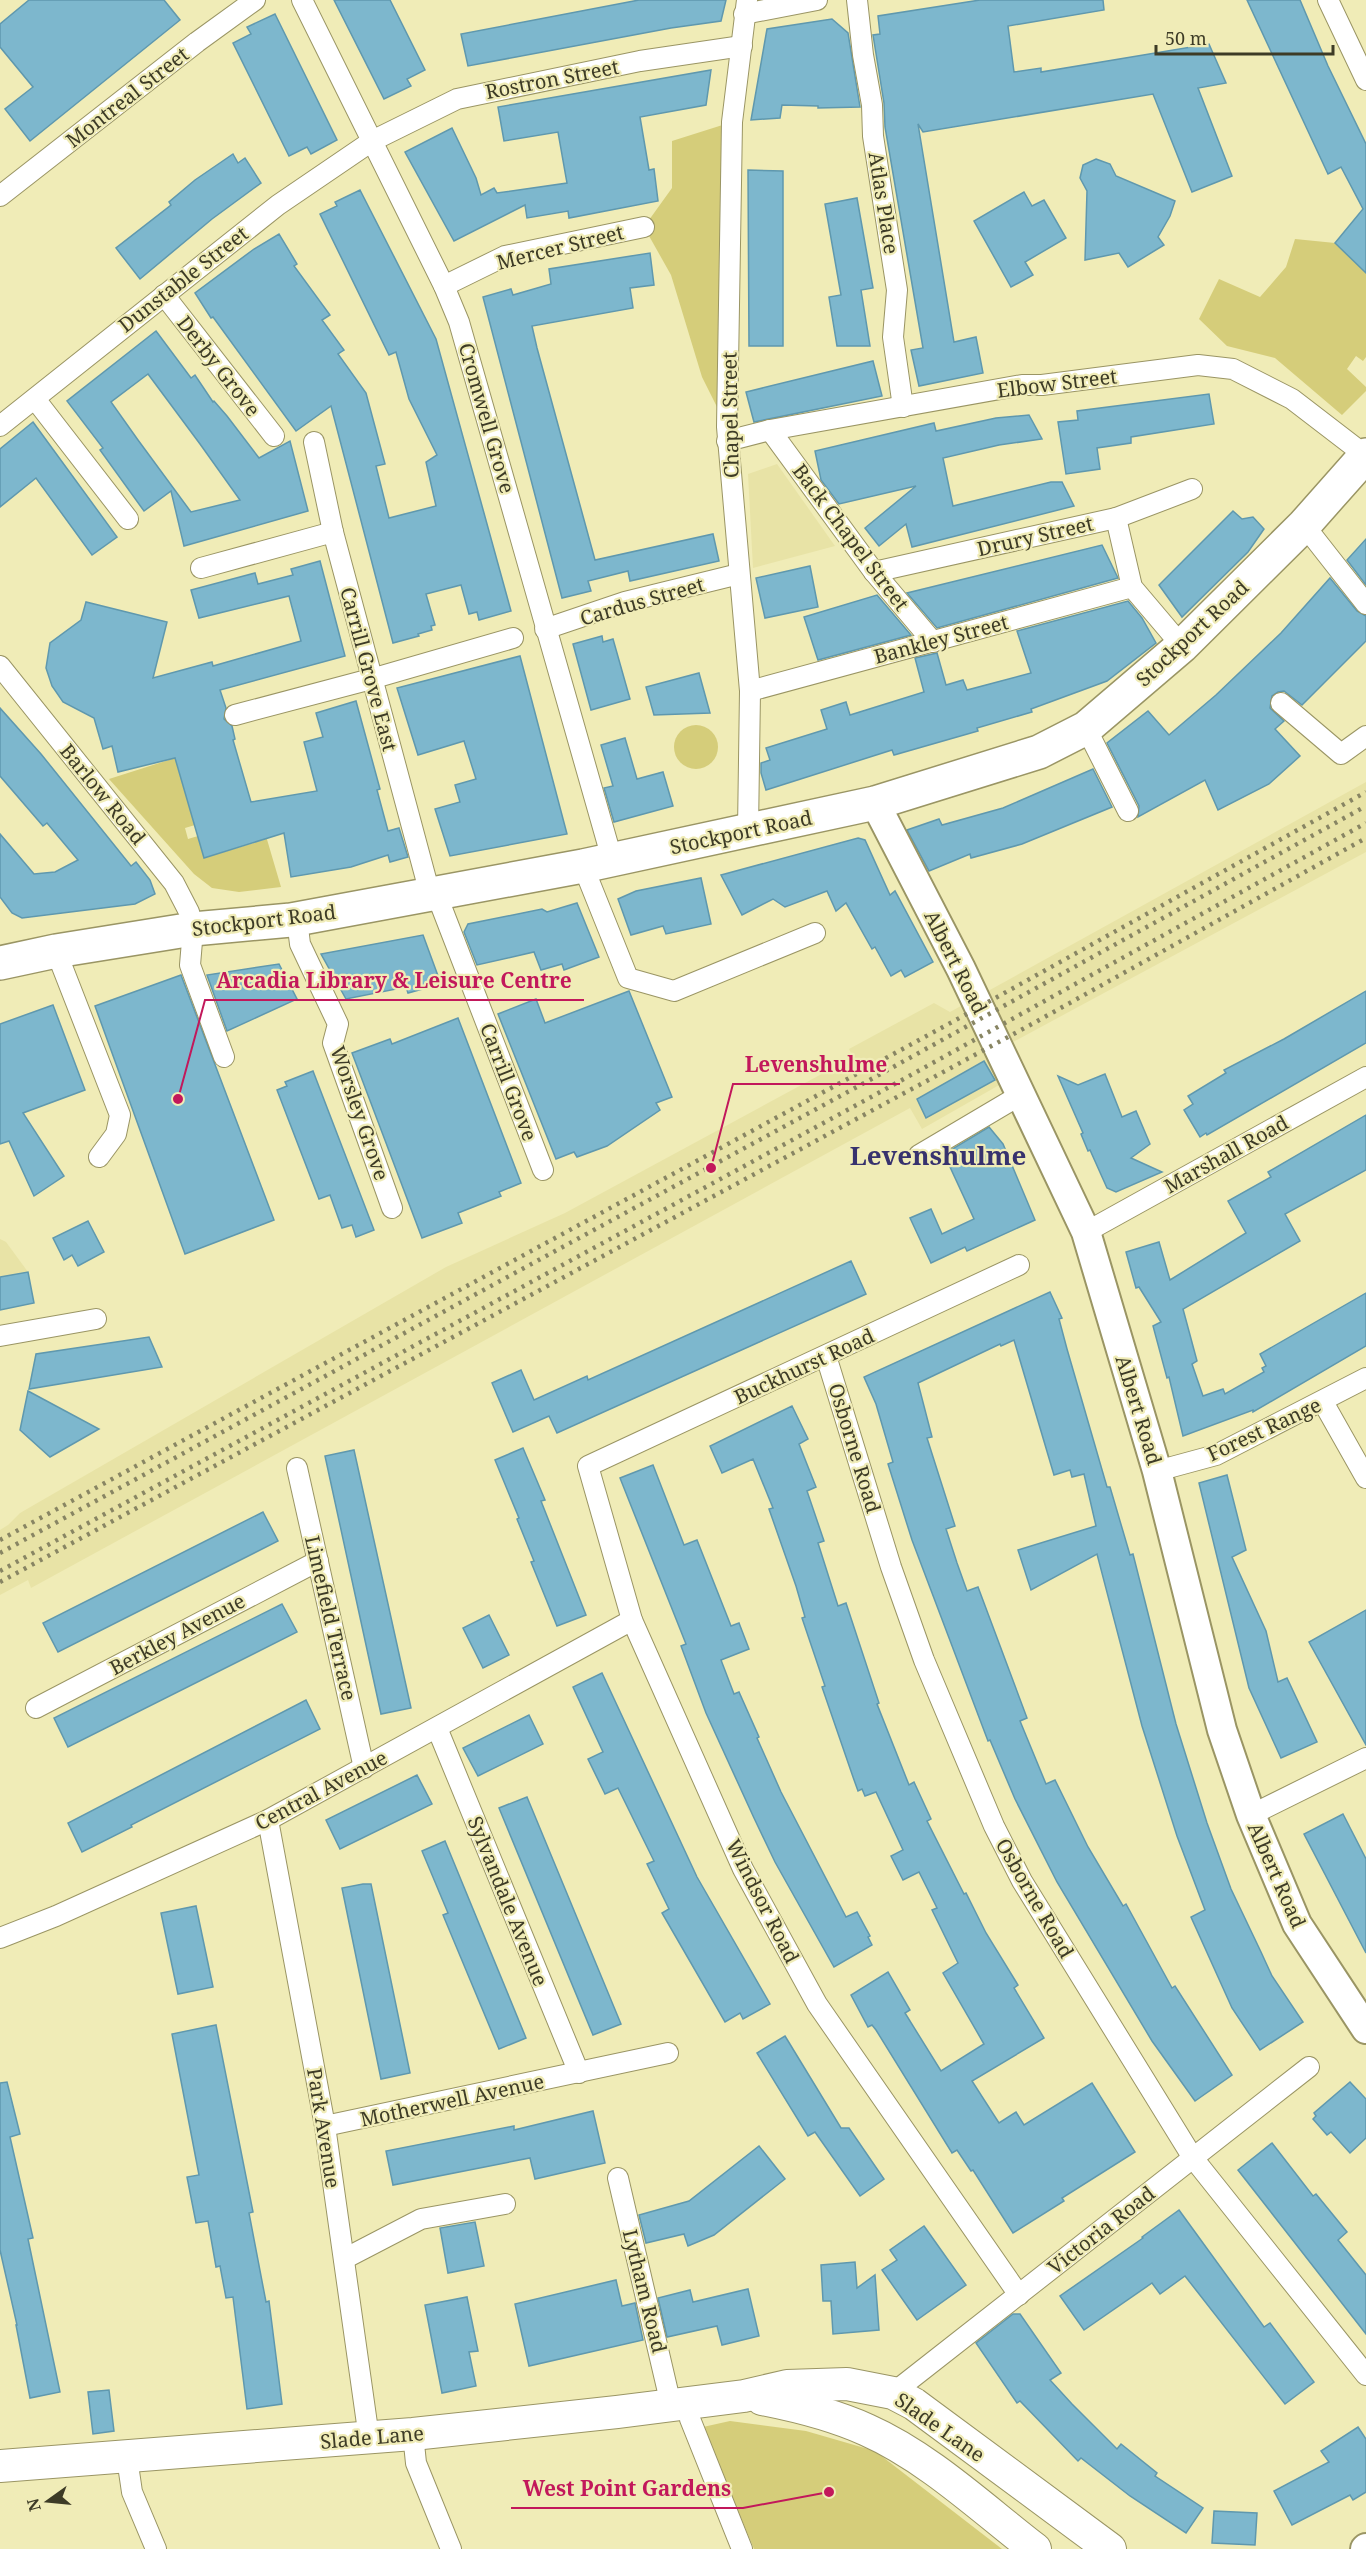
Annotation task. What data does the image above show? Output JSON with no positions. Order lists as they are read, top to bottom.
{
  "streets": {
    "highway": ["Stockport Road"],
    "main road": ["Albert Road", "Slade Lane"],
    "street": [
      "Rostron Street",
      "Montreal Street",
      "Atlas Place",
      "Mercer Street",
      "Dunstable Street",
      "Derby Grove",
      "Elbow Street",
      "Chapel Street",
      "Cromwell Grove",
      "Drury Street",
      "Back Chapel Street",
      "Cardus Street",
      "Bankley Street",
      "Carrill Grove East",
      "Barlow Road",
      "Carrill Grove",
      "Worsley Grove",
      "Marshall Road",
      "Buckhurst Road",
      "Forest Range",
      "Osborne Road",
      "Limefield Terrace",
      "Berkley Avenue",
      "Central Avenue",
      "Sylvandale Avenue",
      "Windsor Road",
      "Motherwell Avenue",
      "Park Avenue",
      "Victoria Road",
      "Lytham Road"
    ]
  },
  "crossings": [
    ["Rostron Street", "Dunstable Street"],
    ["Rostron Street", "Chapel Street"],
    ["Rostron Street", "Cromwell Grove"],
    ["Atlas Place", "Elbow Street"],
    ["Mercer Street", "Cromwell Grove"],
    ["Dunstable Street", "Derby Grove"],
    ["Dunstable Street", "Cromwell Grove"],
    ["Elbow Street", "Chapel Street"],
    ["Elbow Street", "Back Chapel Street"],
    ["Elbow Street", "Stockport Road"],
    ["Chapel Street", "Cardus Street"],
    ["Chapel Street", "Stockport Road"],
    ["Chapel Street", "Bankley Street"],
    ["Cromwell Grove", "Cardus Street"],
    ["Cromwell Grove", "Stockport Road"],
    ["Drury Street", "Back Chapel Street"],
    ["Back Chapel Street", "Bankley Street"],
    ["Stockport Road", "Carrill Grove East"],
    ["Stockport Road", "Barlow Road"],
    ["Stockport Road", "Albert Road"],
    ["Stockport Road", "Carrill Grove"],
    ["Stockport Road", "Worsley Grove"],
    ["Carrill Grove East", "Carrill Grove"],
    ["Albert Road", "Marshall Road"],
    ["Albert Road", "Forest Range"],
    ["Buckhurst Road", "Osborne Road"],
    ["Buckhurst Road", "Windsor Road"],
    ["Osborne Road", "Victoria Road"],
    ["Limefield Terrace", "Berkley Avenue"],
    ["Limefield Terrace", "Central Avenue"],
    ["Central Avenue", "Sylvandale Avenue"],
    ["Central Avenue", "Windsor Road"],
    ["Central Avenue", "Park Avenue"],
    ["Sylvandale Avenue", "Motherwell Avenue"],
    ["Windsor Road", "Victoria Road"],
    ["Motherwell Avenue", "Park Avenue"],
    ["Park Avenue", "Slade Lane"],
    ["Victoria Road", "Slade Lane"],
    ["Lytham Road", "Slade Lane"]
  ],
  "districts": ["Levenshulme"],
  "places": ["Arcadia Library & Leisure Centre", "Levenshulme", "West Point Gardens"],
  "scale_bar": "50 m",
  "north": "left"
}
